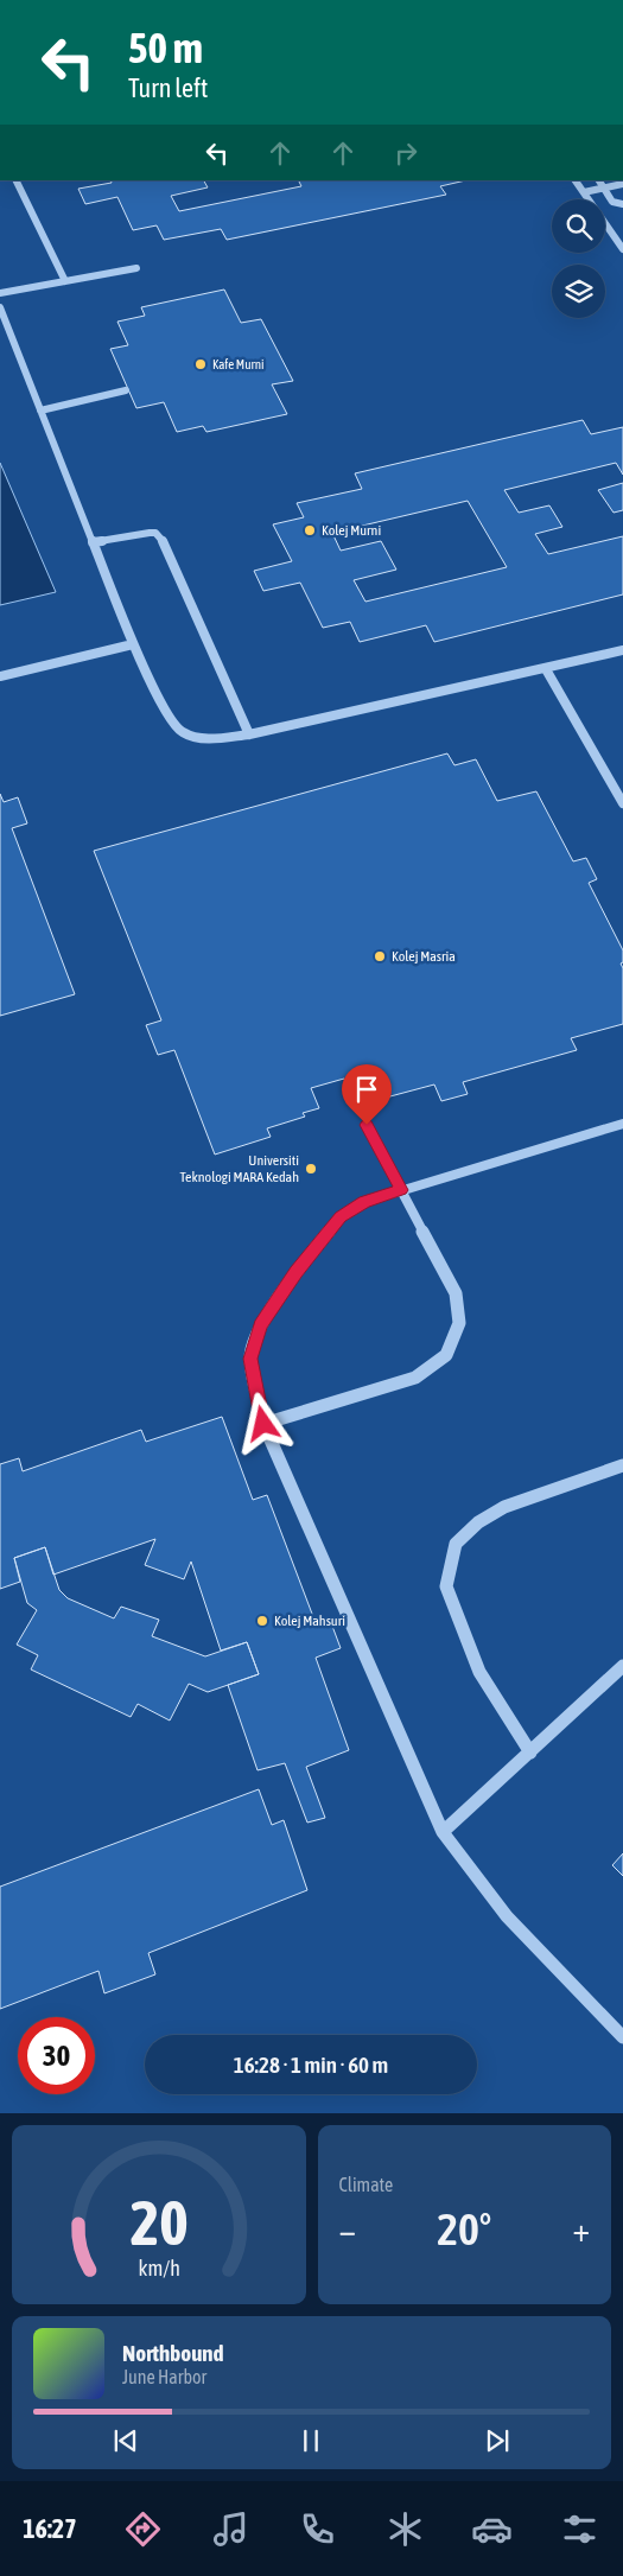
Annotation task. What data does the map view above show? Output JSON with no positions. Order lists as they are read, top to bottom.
{
  "places": [
    "Kafe Murni",
    "Kolej Murni",
    "Kolej Masria",
    "Universiti Teknologi MARA Kedah",
    "Kolej Mahsuri"
  ],
  "page": {
    "turn": ["50 m", "Turn left"],
    "limit": "30",
    "trip": "16:28 · 1 min · 60 m",
    "tile": "Climate",
    "heat": ["−", "20°", "+"],
    "song": ["Northbound", "June Harbor"],
    "tabs": "16:27",
    "gauge": ["20", "km/h"]
  }
}
